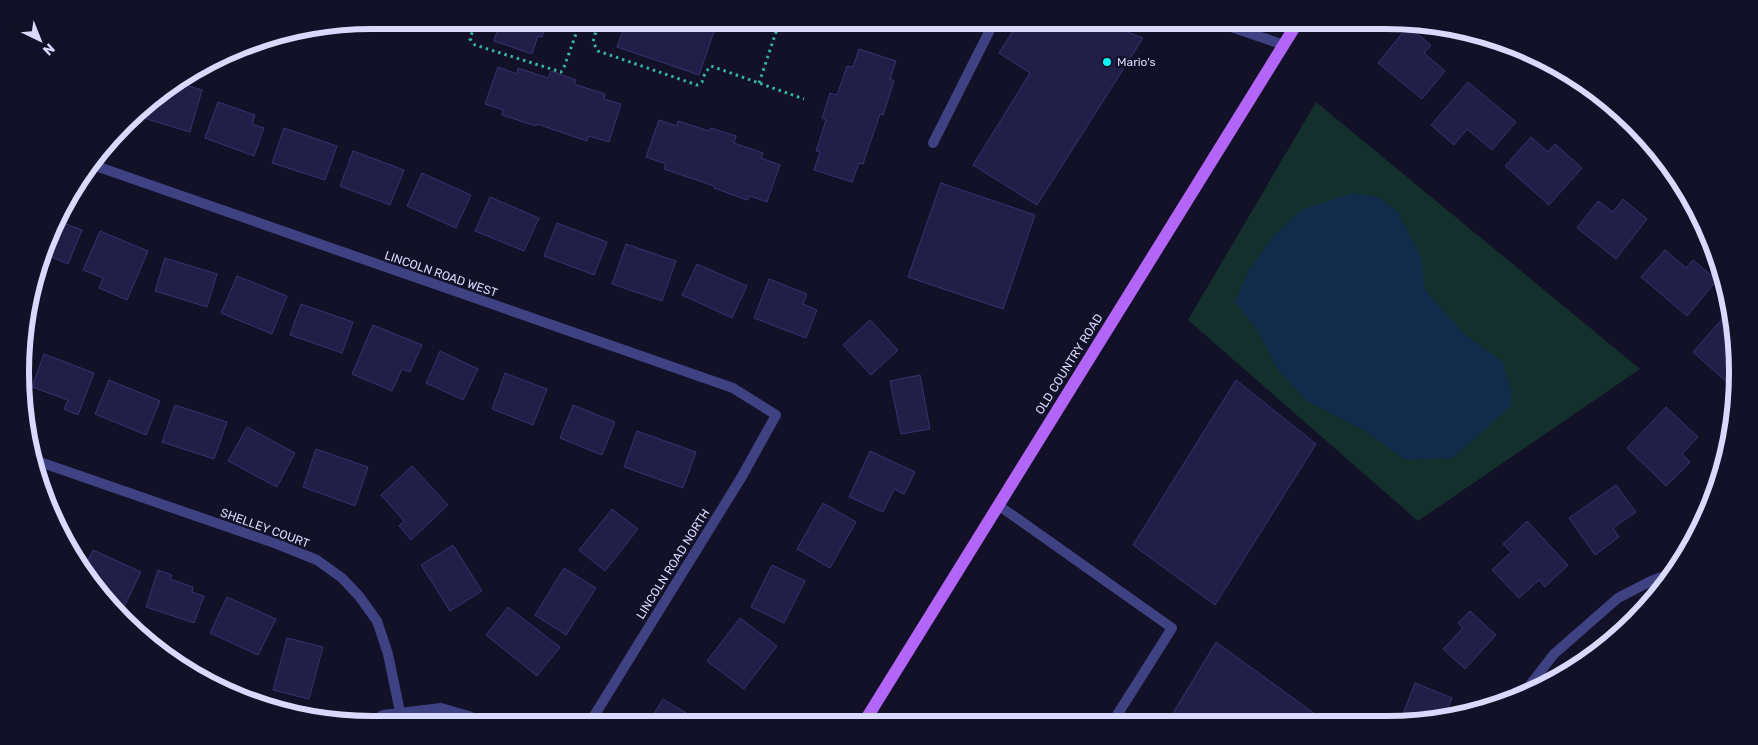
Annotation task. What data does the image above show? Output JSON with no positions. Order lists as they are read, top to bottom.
{
  "streets": {
    "main road": ["OLD COUNTRY ROAD"],
    "street": ["LINCOLN ROAD WEST", "SHELLEY COURT", "LINCOLN ROAD NORTH"]
  },
  "crossings": [
    ["LINCOLN ROAD WEST", "LINCOLN ROAD NORTH"]
  ],
  "places": ["Mario's"],
  "north": "bottom right"
}
